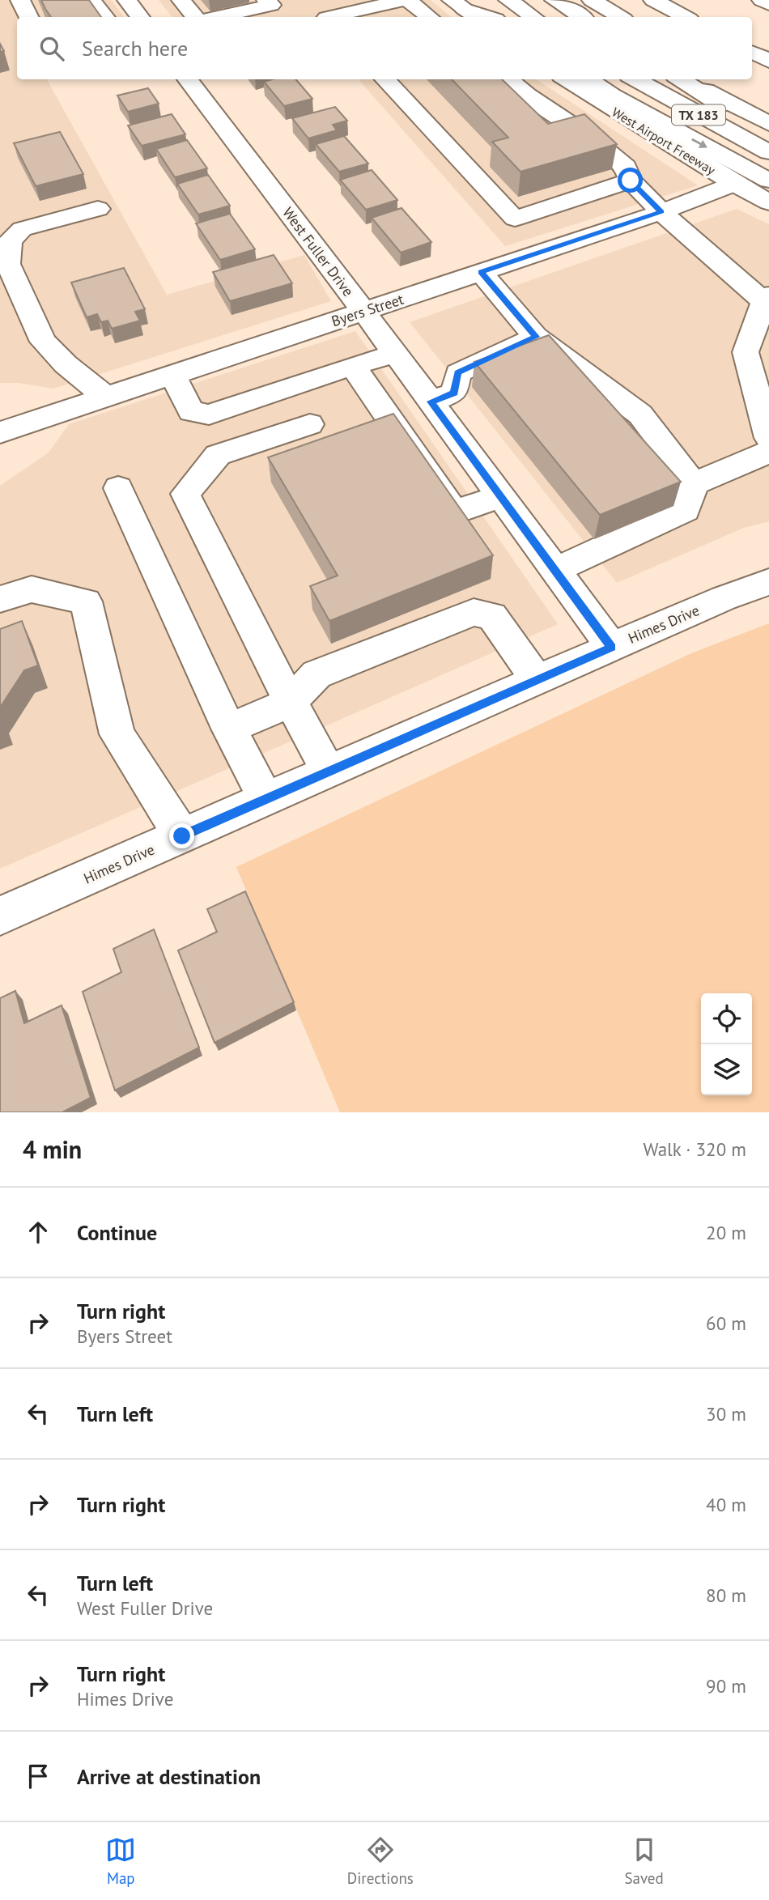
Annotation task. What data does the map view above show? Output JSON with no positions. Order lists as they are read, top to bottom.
{
  "streets": {
    "main road": [
      "TX 183",
      "West Airport Freeway",
      "West Fuller Drive",
      "Byers Street",
      "Himes Drive"
    ]
  },
  "crossings": [
    ["West Airport Freeway", "Byers Street"],
    ["West Fuller Drive", "Byers Street"],
    ["West Fuller Drive", "Himes Drive"]
  ],
  "page": {
    "search": "Search here",
    "heading": ["4 min", "Walk · 320 m"],
    "list": [
      ["Continue", "20 m"],
      ["Turn right", "Byers Street", "60 m"],
      ["Turn left", "30 m"],
      ["Turn right", "40 m"],
      ["Turn left", "West Fuller Drive", "80 m"],
      ["Turn right", "Himes Drive", "90 m"],
      "Arrive at destination"
    ],
    "nav": ["Map", "Directions", "Saved"]
  }
}
